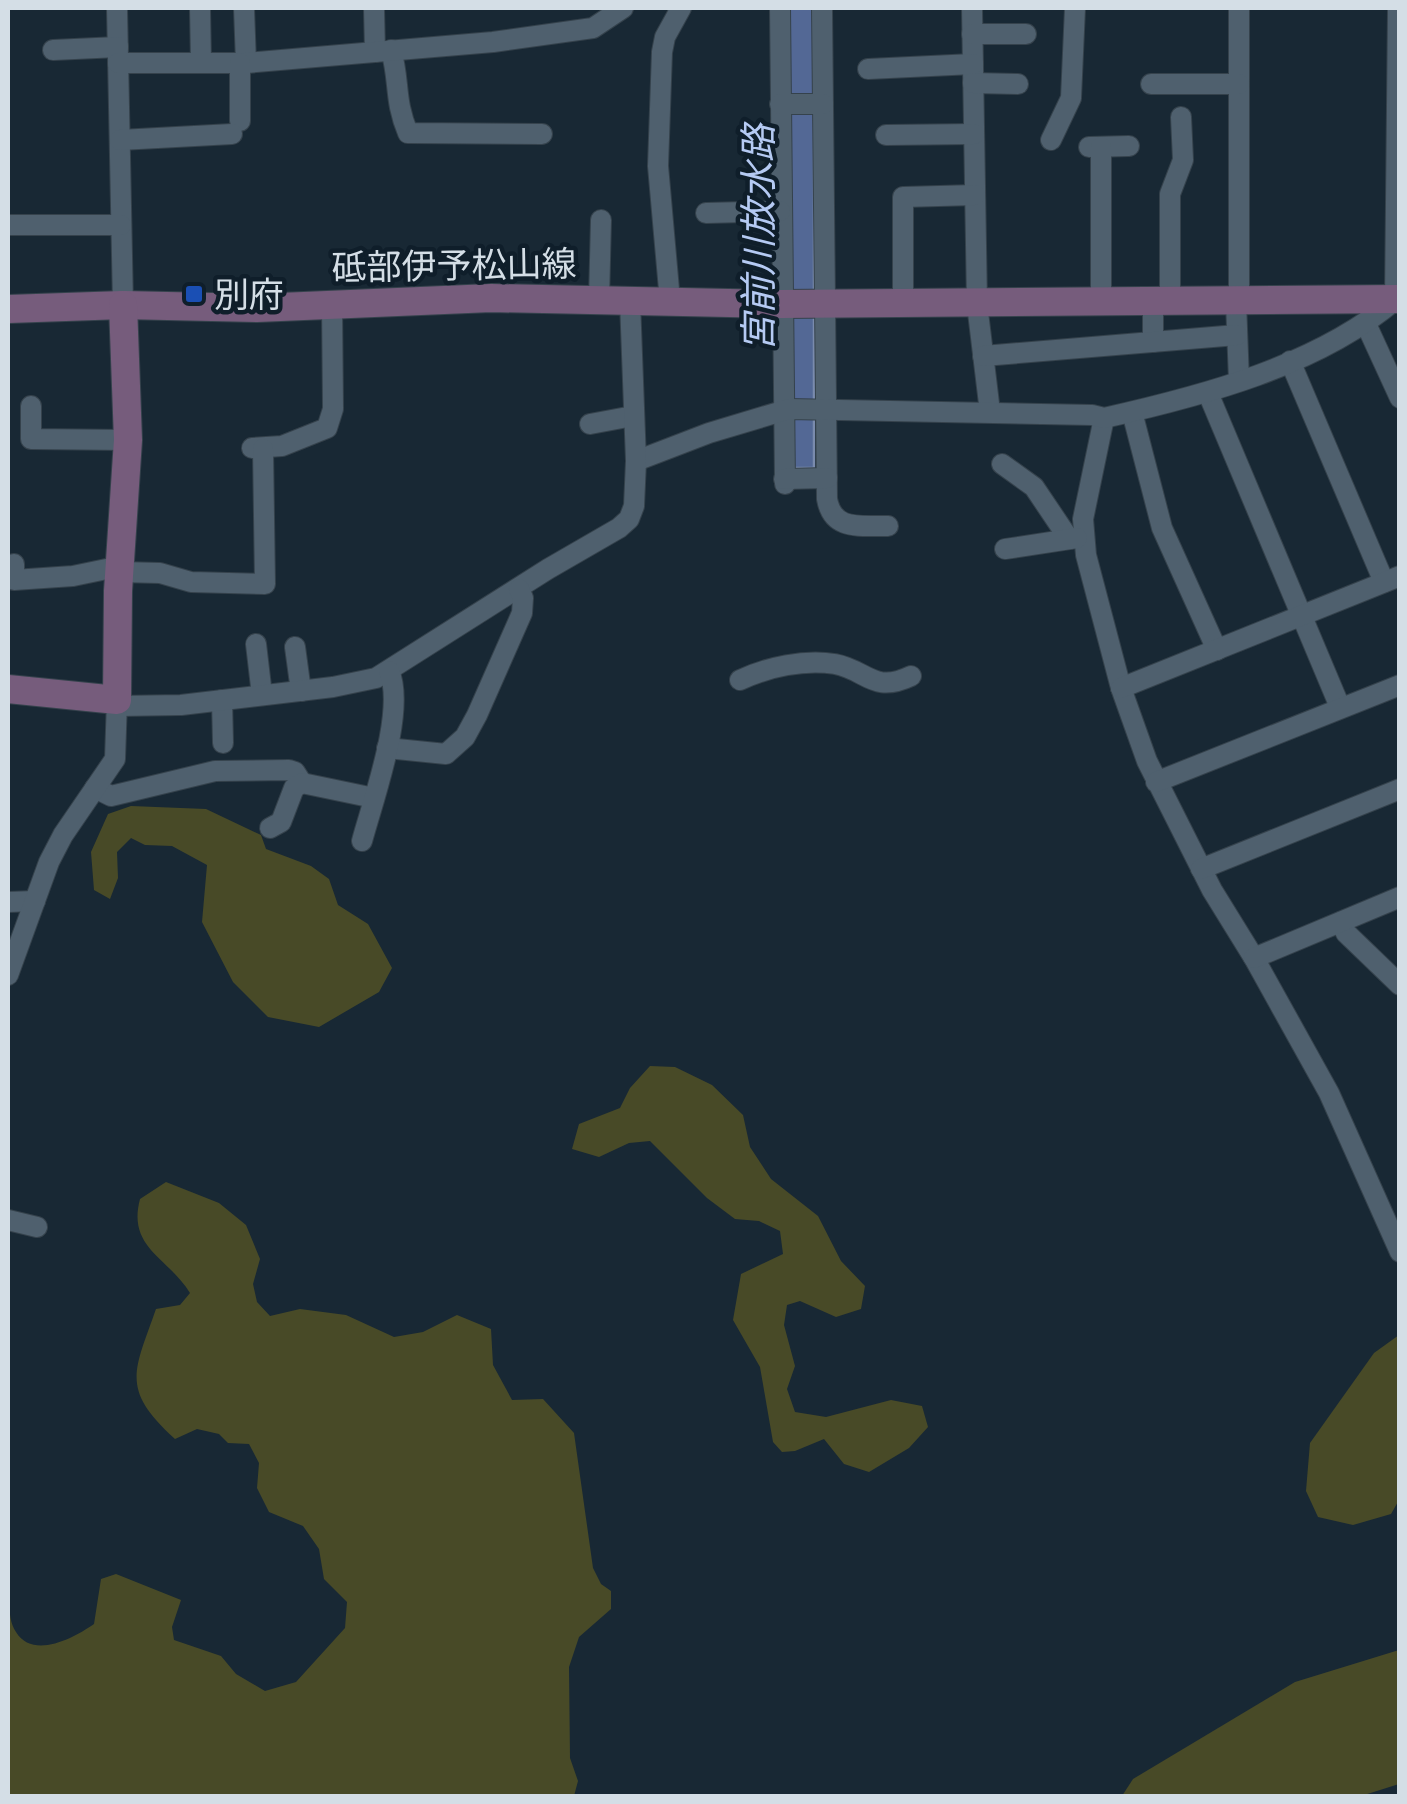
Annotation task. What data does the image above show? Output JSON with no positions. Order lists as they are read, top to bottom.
{
  "streets": {
    "main road": ["砥部伊予松山線"]
  },
  "water": ["宮前川放水路"],
  "places": {
    "transit": ["別府"]
  }
}
